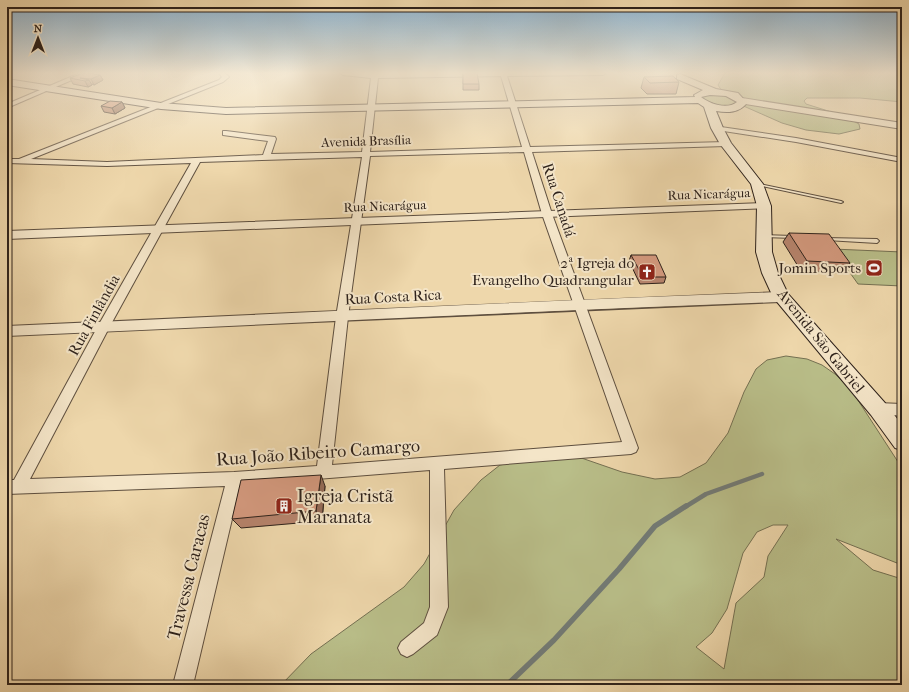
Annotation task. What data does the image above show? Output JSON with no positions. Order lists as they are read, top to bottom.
{
  "streets": {
    "main road": ["Avenida São Gabriel"],
    "street": [
      "Avenida Brasília",
      "Rua Nicarágua",
      "Rua Canadá",
      "Rua Costa Rica",
      "Rua Finlândia",
      "Rua João Ribeiro Camargo",
      "Travessa Caracas"
    ]
  },
  "crossings": [
    ["Avenida Brasília", "Rua Canadá"],
    ["Avenida Brasília", "Rua Finlândia"],
    ["Avenida Brasília", "Avenida São Gabriel"],
    ["Rua Nicarágua", "Rua Canadá"],
    ["Rua Nicarágua", "Rua Finlândia"],
    ["Rua Nicarágua", "Avenida São Gabriel"],
    ["Rua Canadá", "Rua Costa Rica"],
    ["Rua Canadá", "Rua João Ribeiro Camargo"],
    ["Rua Costa Rica", "Rua Finlândia"],
    ["Rua Costa Rica", "Avenida São Gabriel"],
    ["Rua Finlândia", "Rua João Ribeiro Camargo"],
    ["Rua João Ribeiro Camargo", "Travessa Caracas"]
  ],
  "places": {
    "sports": ["Jomin Sports"],
    "church": ["2ª Igreja do Evangelho Quadrangular"],
    "building": ["Igreja Cristã Maranata"]
  },
  "north": "top"
}
